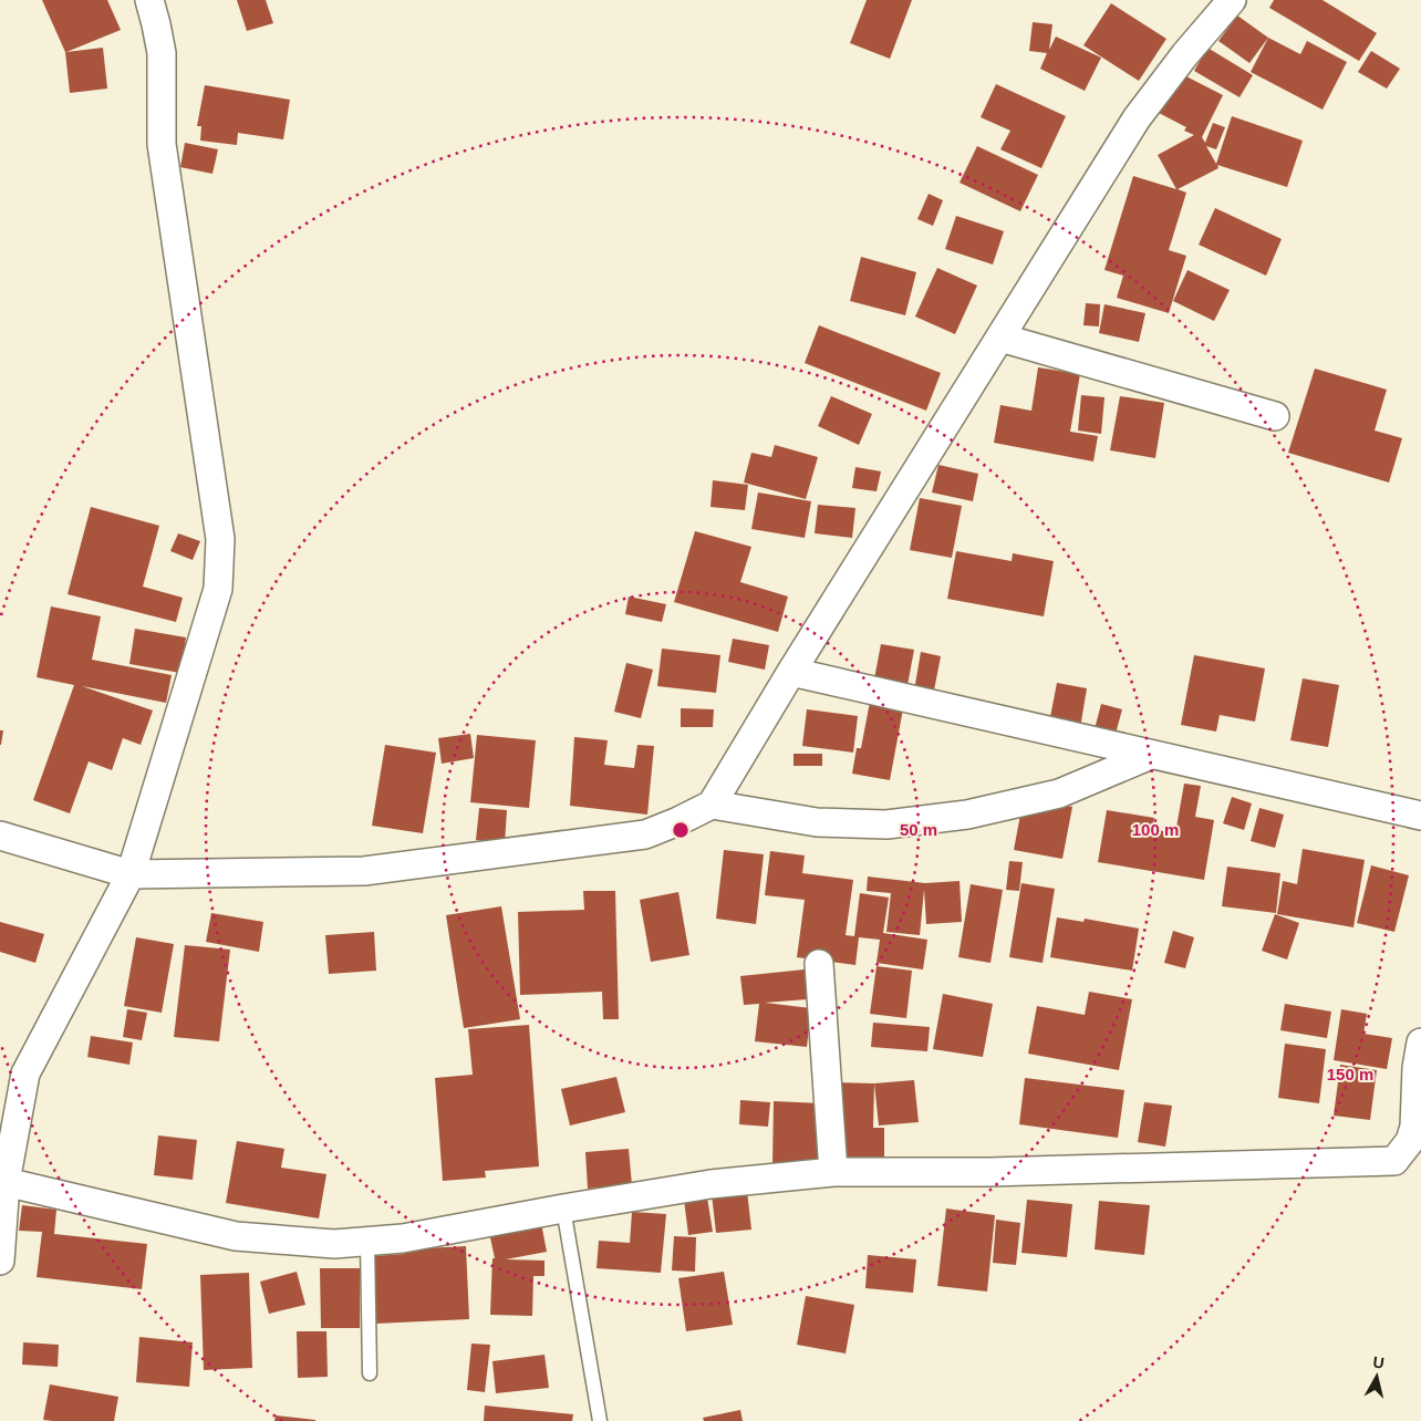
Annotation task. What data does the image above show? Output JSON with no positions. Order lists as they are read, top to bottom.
{
  "north": "top",
  "rings": ["50 m", "100 m", "150 m"]
}
